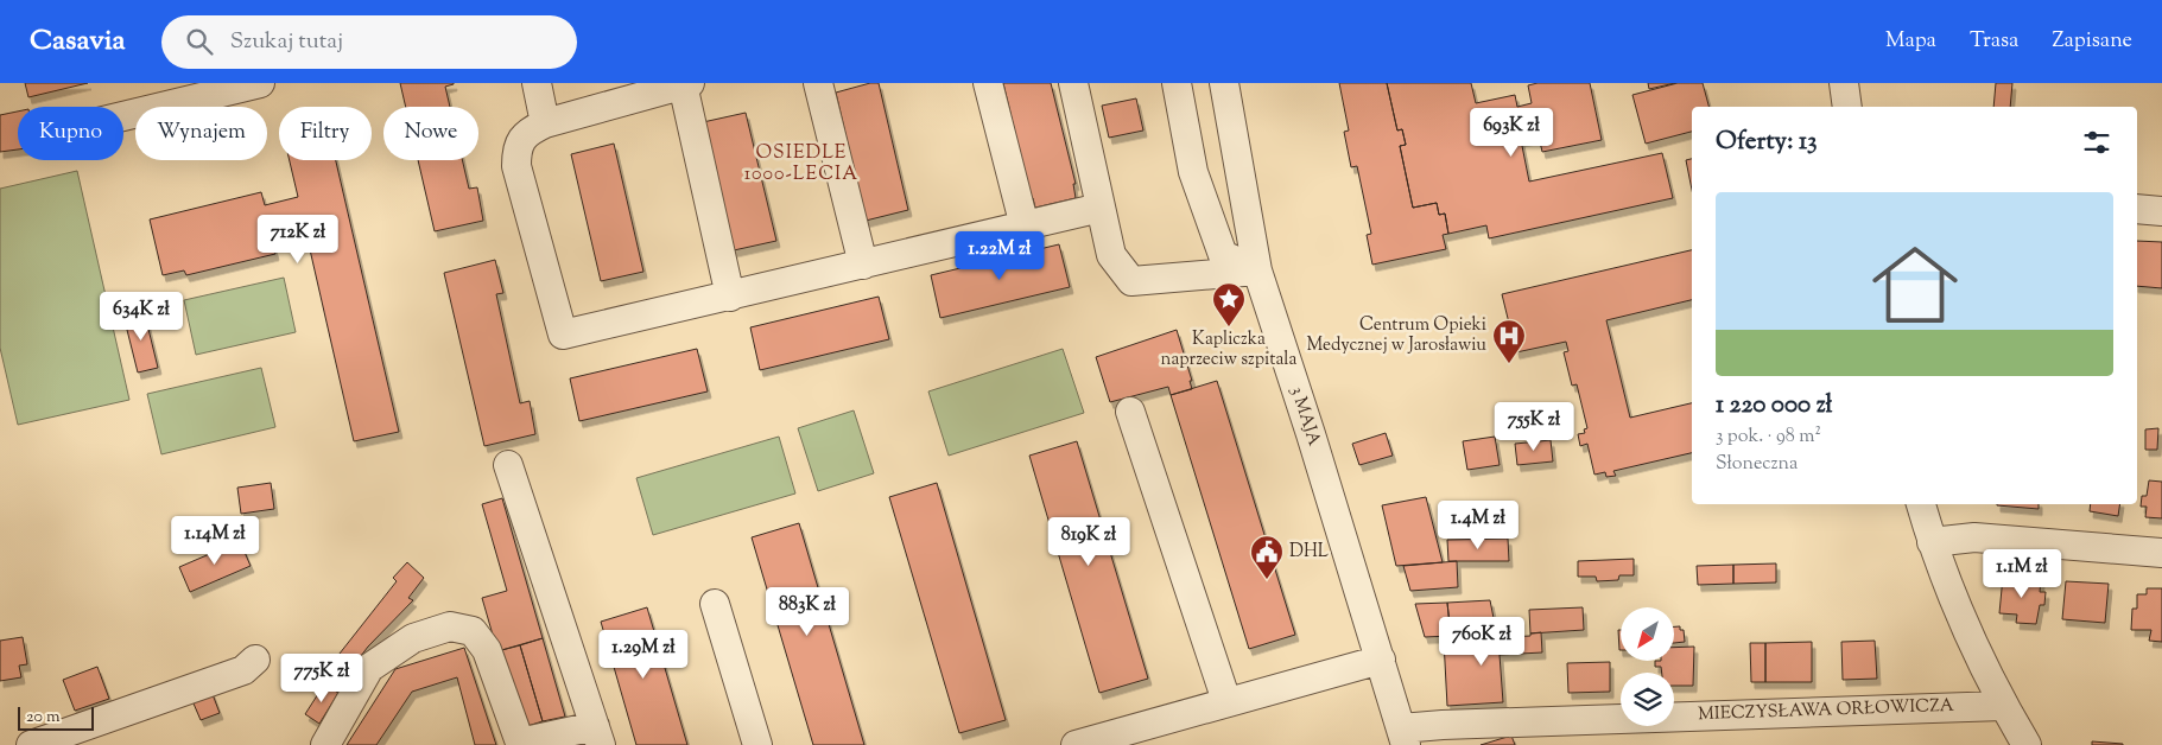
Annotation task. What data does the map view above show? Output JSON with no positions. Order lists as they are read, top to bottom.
{
  "streets": {
    "street": ["3 MAJA", "MIECZYSŁAWA ORŁOWICZA"]
  },
  "crossings": [
    ["3 MAJA", "MIECZYSŁAWA ORŁOWICZA"]
  ],
  "districts": ["OSIEDLE 1000-LECIA"],
  "places": {
    "place": ["Kapliczka naprzeciw szpitala"],
    "hospital": ["Centrum Opieki Medycznej w Jarosławiu"],
    "public building": ["DHL"]
  },
  "scale_bar": "20 m",
  "north": "bottom left",
  "page": {
    "header": "Casavia",
    "search": "Szukaj tutaj",
    "nav": ["Mapa", "Trasa", "Zapisane"],
    "chip": [
      "Kupno",
      "Wynajem",
      "Filtry",
      "Nowe"
    ],
    "heading": "Oferty: 13",
    "price": [
      "693K zł",
      "712K zł",
      "1.22M zł",
      "634K zł",
      "755K zł",
      "1.4M zł",
      "1.14M zł",
      "819K zł",
      "1.1M zł",
      "883K zł",
      "760K zł",
      "1.29M zł",
      "775K zł"
    ],
    "list": [
      {
        "name": "1 220 000 zł",
        "note": "3 pok. · 98 m² · Słoneczna"
      }
    ],
    "scale": "20 m"
  }
}
